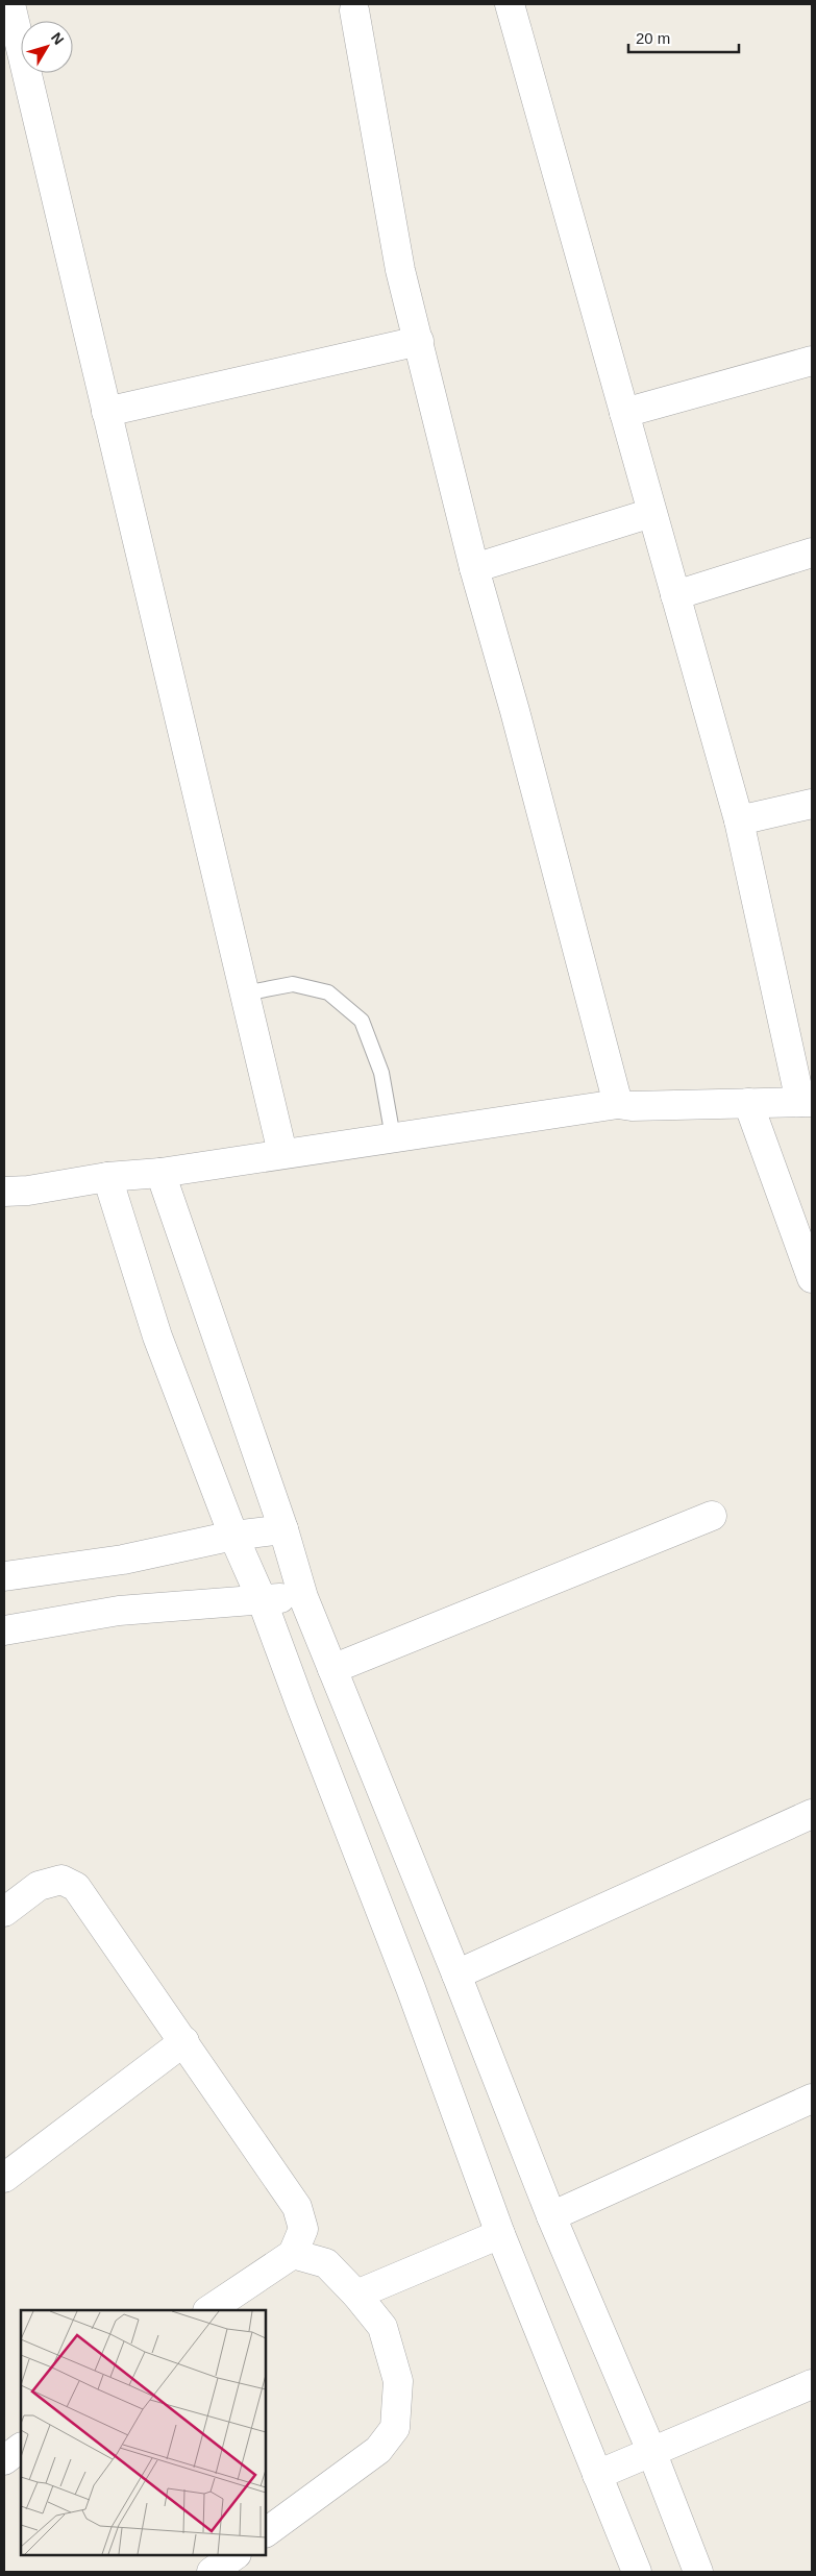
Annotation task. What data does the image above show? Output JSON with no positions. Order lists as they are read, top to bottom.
{
  "scale_bar": "20 m",
  "north": "top right"
}
